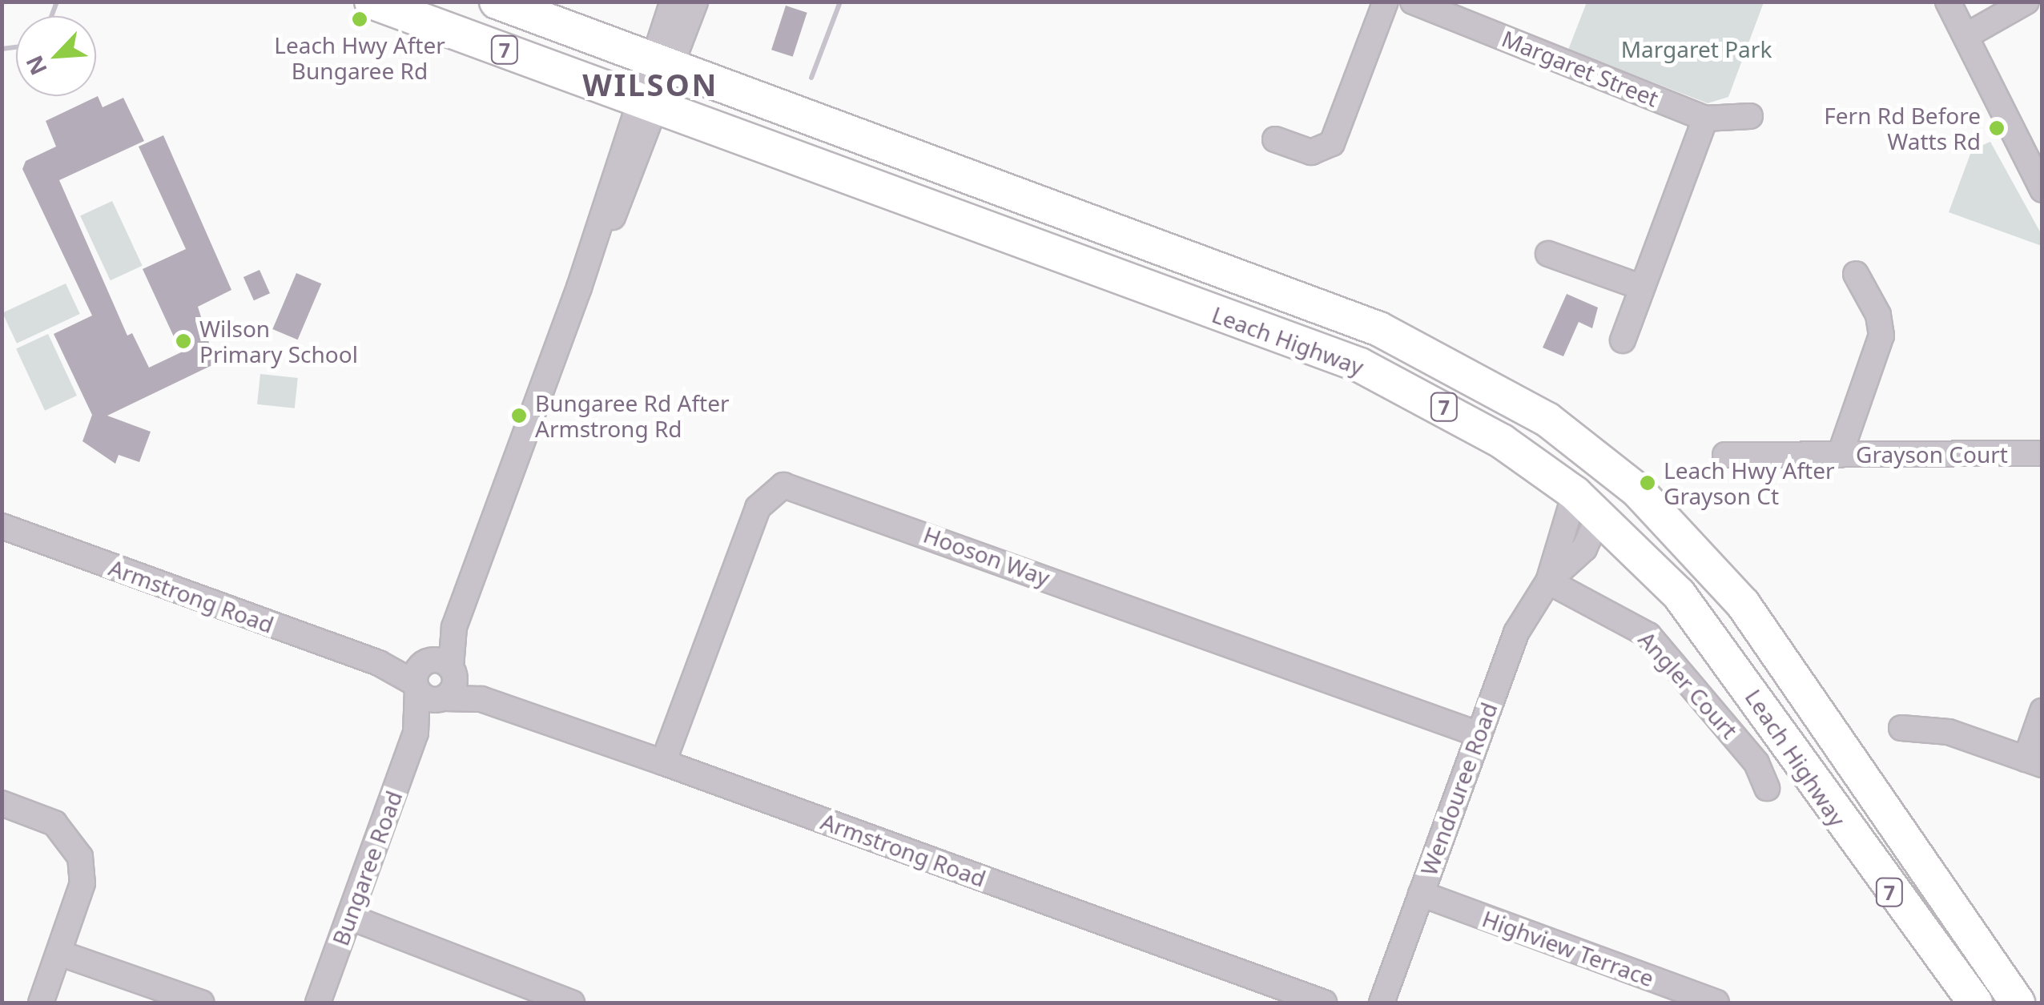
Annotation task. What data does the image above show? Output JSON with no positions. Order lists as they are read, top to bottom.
{
  "streets": {
    "highway": ["7", "Leach Highway"],
    "street": [
      "Margaret Street",
      "Grayson Court",
      "Hooson Way",
      "Armstrong Road",
      "Angler Court",
      "Wendouree Road",
      "Bungaree Road",
      "Highview Terrace"
    ]
  },
  "crossings": [
    ["Leach Highway", "Wendouree Road"],
    ["Leach Highway", "Bungaree Road"],
    ["Hooson Way", "Armstrong Road"],
    ["Hooson Way", "Wendouree Road"],
    ["Armstrong Road", "Bungaree Road"],
    ["Angler Court", "Wendouree Road"],
    ["Wendouree Road", "Highview Terrace"]
  ],
  "districts": ["WILSON"],
  "parks": ["Margaret Park"],
  "places": [
    "Leach Hwy After Bungaree Rd",
    "Fern Rd Before Watts Rd",
    "Wilson Primary School",
    "Bungaree Rd After Armstrong Rd",
    "Leach Hwy After Grayson Ct"
  ],
  "north": "bottom left"
}
